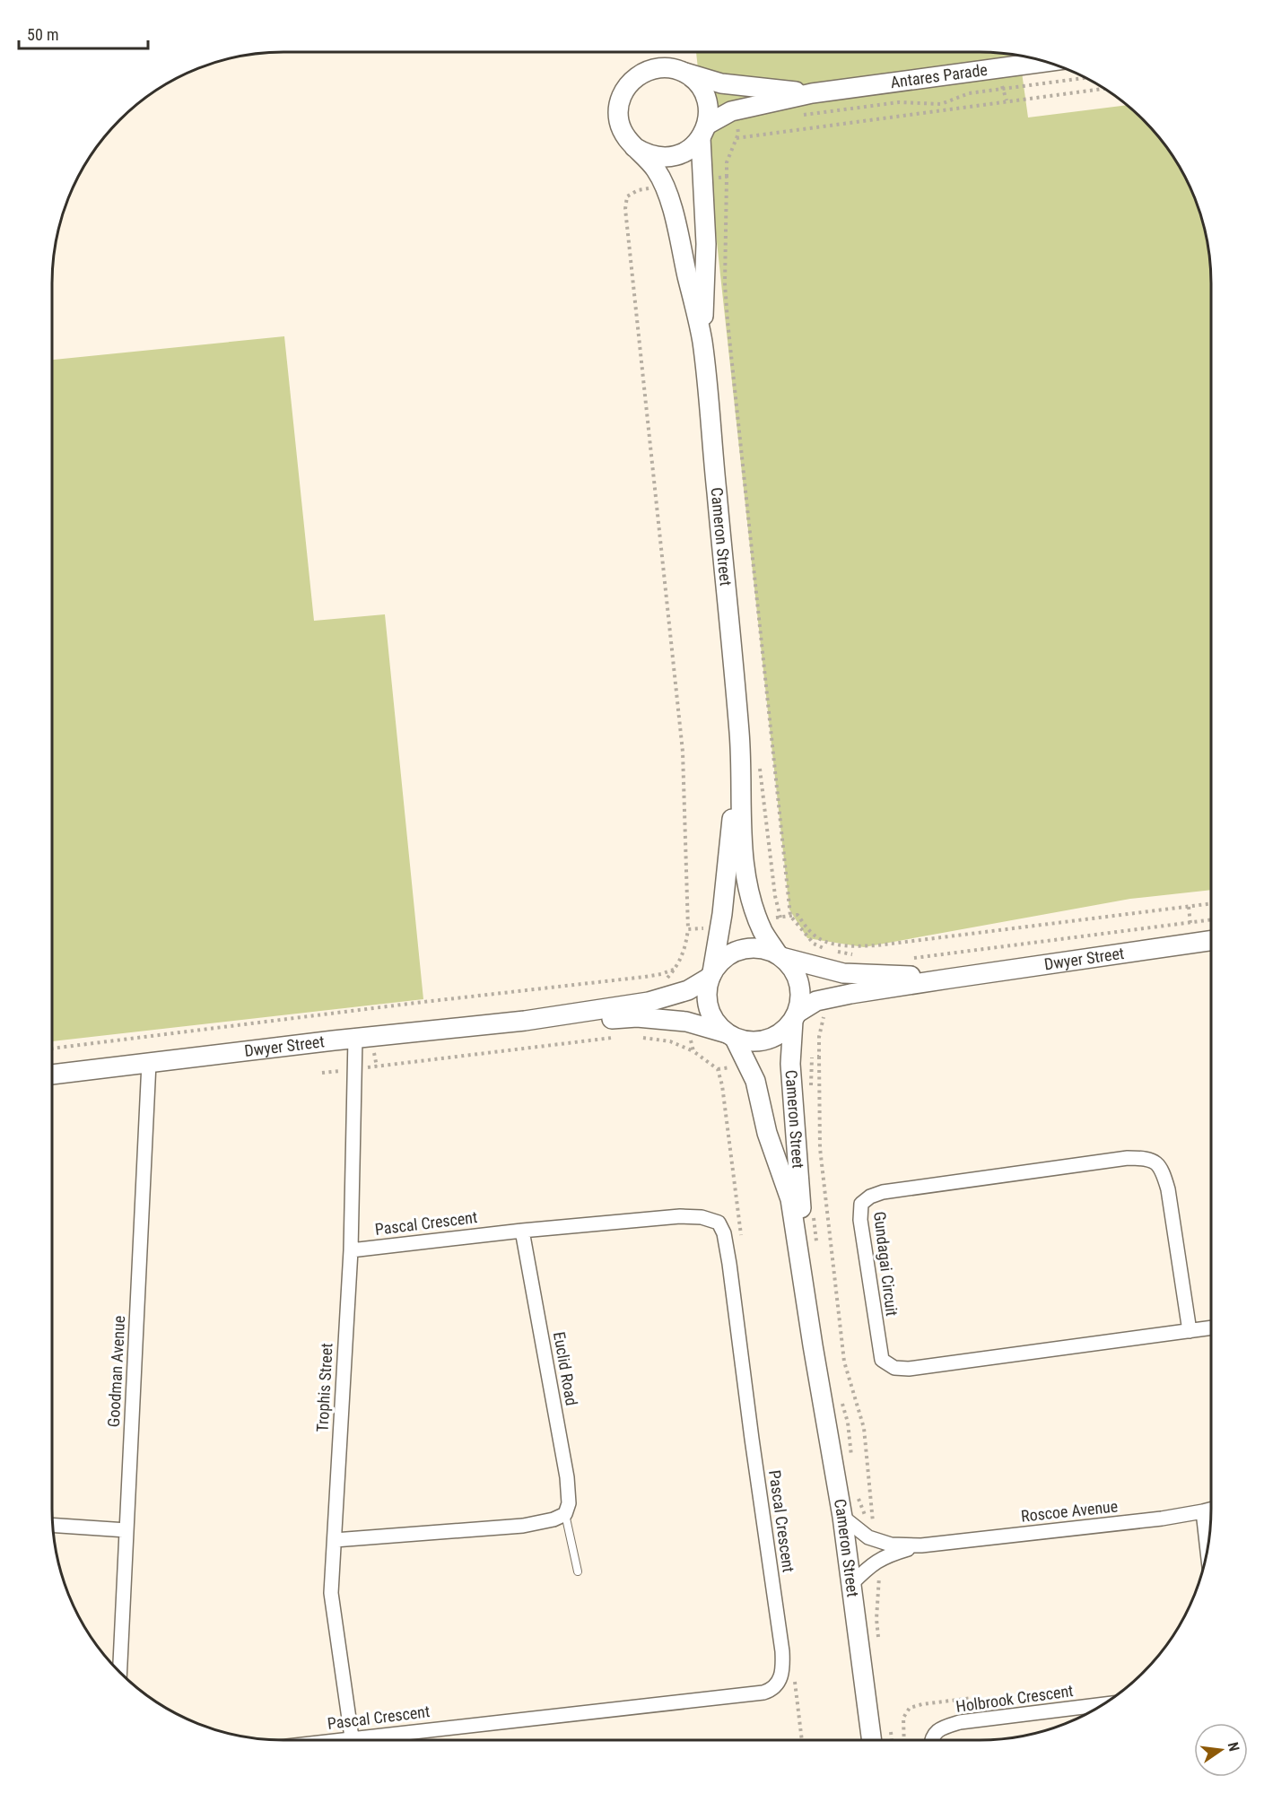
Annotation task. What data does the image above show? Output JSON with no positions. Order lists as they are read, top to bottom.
{
  "streets": {
    "street": [
      "Antares Parade",
      "Cameron Street",
      "Dwyer Street",
      "Pascal Crescent",
      "Gundagai Circuit",
      "Euclid Road",
      "Goodman Avenue",
      "Trophis Street",
      "Roscoe Avenue",
      "Holbrook Crescent"
    ]
  },
  "crossings": [
    ["Antares Parade", "Cameron Street"],
    ["Cameron Street", "Dwyer Street"],
    ["Dwyer Street", "Goodman Avenue"],
    ["Dwyer Street", "Trophis Street"],
    ["Pascal Crescent", "Euclid Road"],
    ["Pascal Crescent", "Trophis Street"]
  ],
  "scale_bar": "50 m",
  "north": "right"
}
